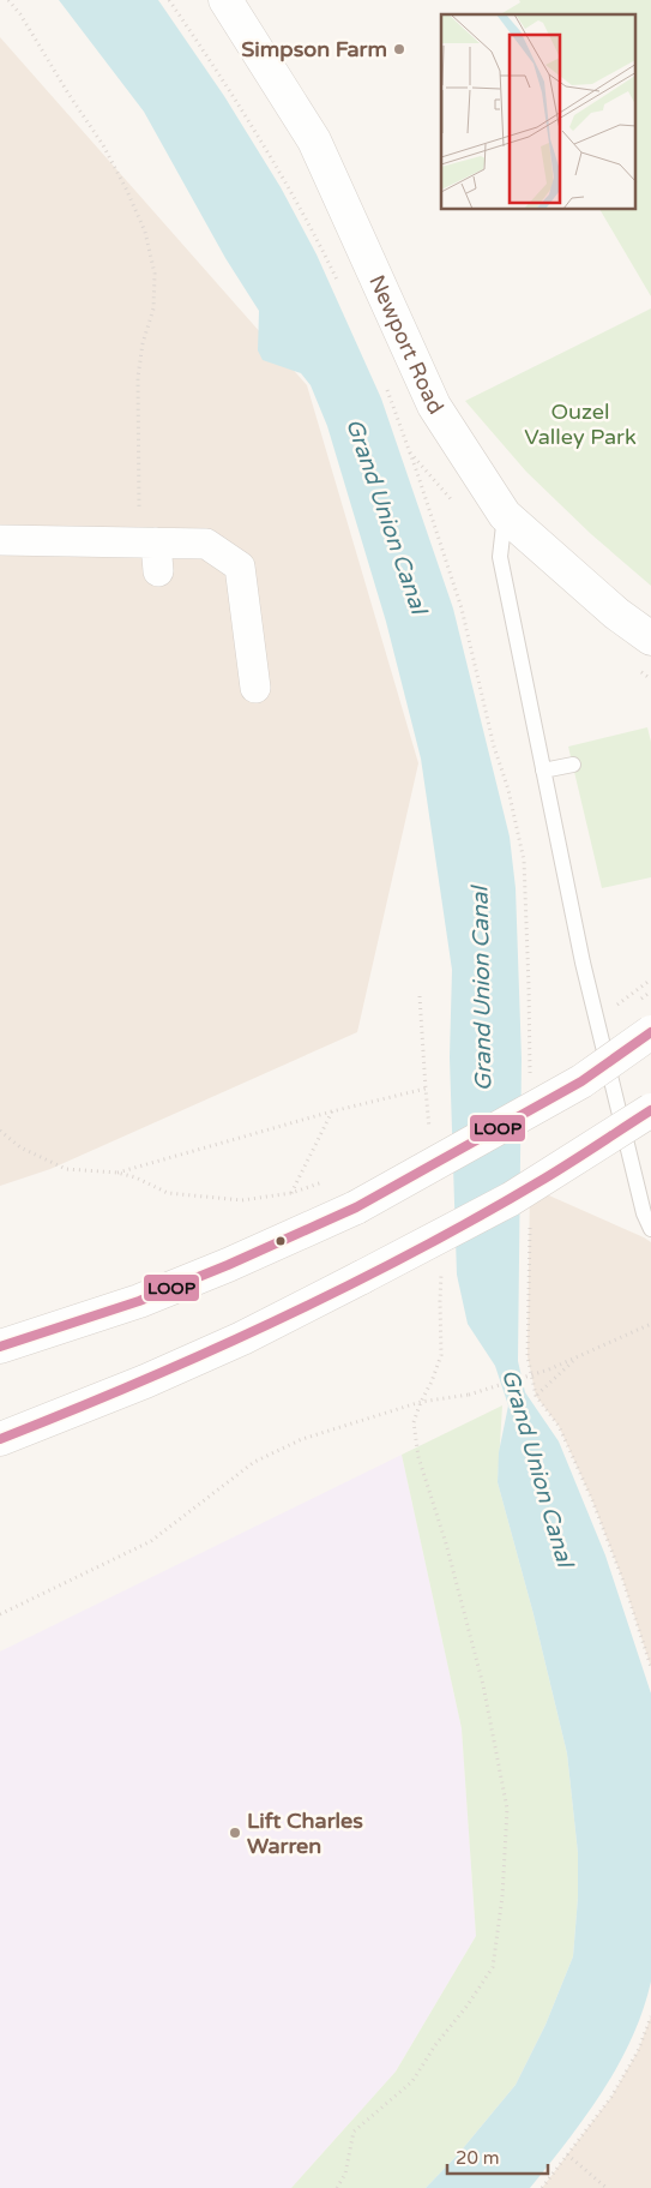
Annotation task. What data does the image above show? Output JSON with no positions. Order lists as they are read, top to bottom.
{
  "streets": {
    "street": ["Newport Road"]
  },
  "water": ["Grand Union Canal"],
  "parks": ["Ouzel Valley Park"],
  "places": ["Simpson Farm", "Lift Charles Warren"],
  "lines": ["transit line LOOP"],
  "scale_bar": "20 m"
}
